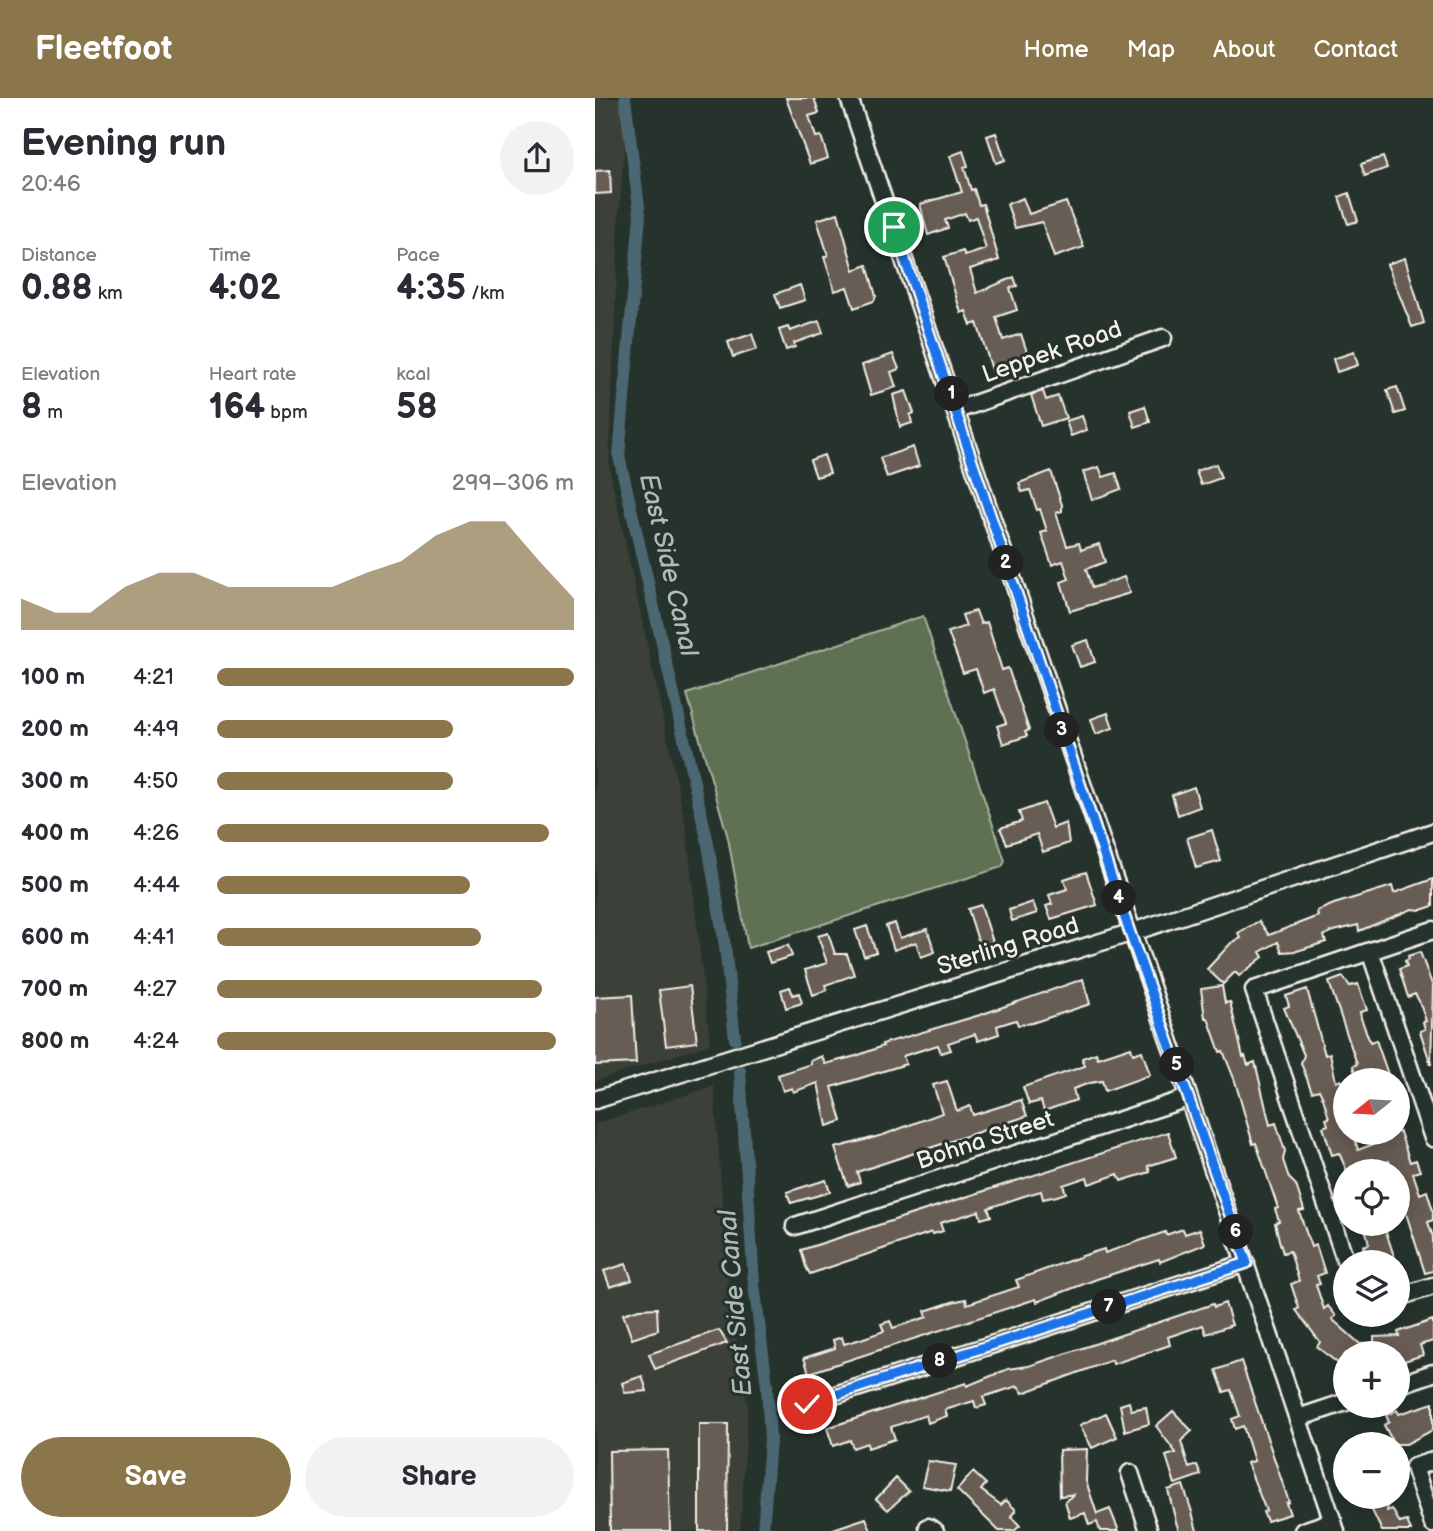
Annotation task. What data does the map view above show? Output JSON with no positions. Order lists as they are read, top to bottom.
{
  "streets": {
    "street": ["Leppek Road", "Sterling Road", "Bohna Street"]
  },
  "water": ["East Side Canal"],
  "north": "left",
  "page": {
    "header": "Fleetfoot",
    "nav": [
      "Home",
      "Map",
      "About",
      "Contact"
    ],
    "heading": ["Evening run", "20:46"],
    "stats": [
      ["Distance", "0.88 km"],
      ["Time", "4:02"],
      ["Pace", "4:35 /km"],
      ["Elevation", "8 m"],
      ["Heart rate", "164 bpm"],
      ["kcal", "58"]
    ],
    "pins": [
      "1",
      "2",
      "3",
      "4",
      "5",
      "6",
      "7",
      "8"
    ],
    "chart": ["Elevation", "299–306 m"],
    "list": [
      {
        "name": "100 m",
        "note": "4:21"
      },
      {
        "name": "200 m",
        "note": "4:49"
      },
      {
        "name": "300 m",
        "note": "4:50"
      },
      {
        "name": "400 m",
        "note": "4:26"
      },
      {
        "name": "500 m",
        "note": "4:44"
      },
      {
        "name": "600 m",
        "note": "4:41"
      },
      {
        "name": "700 m",
        "note": "4:27"
      },
      {
        "name": "800 m",
        "note": "4:24"
      }
    ],
    "map_buttons": ["+", "−"],
    "buttons": ["Save", "Share"]
  }
}
